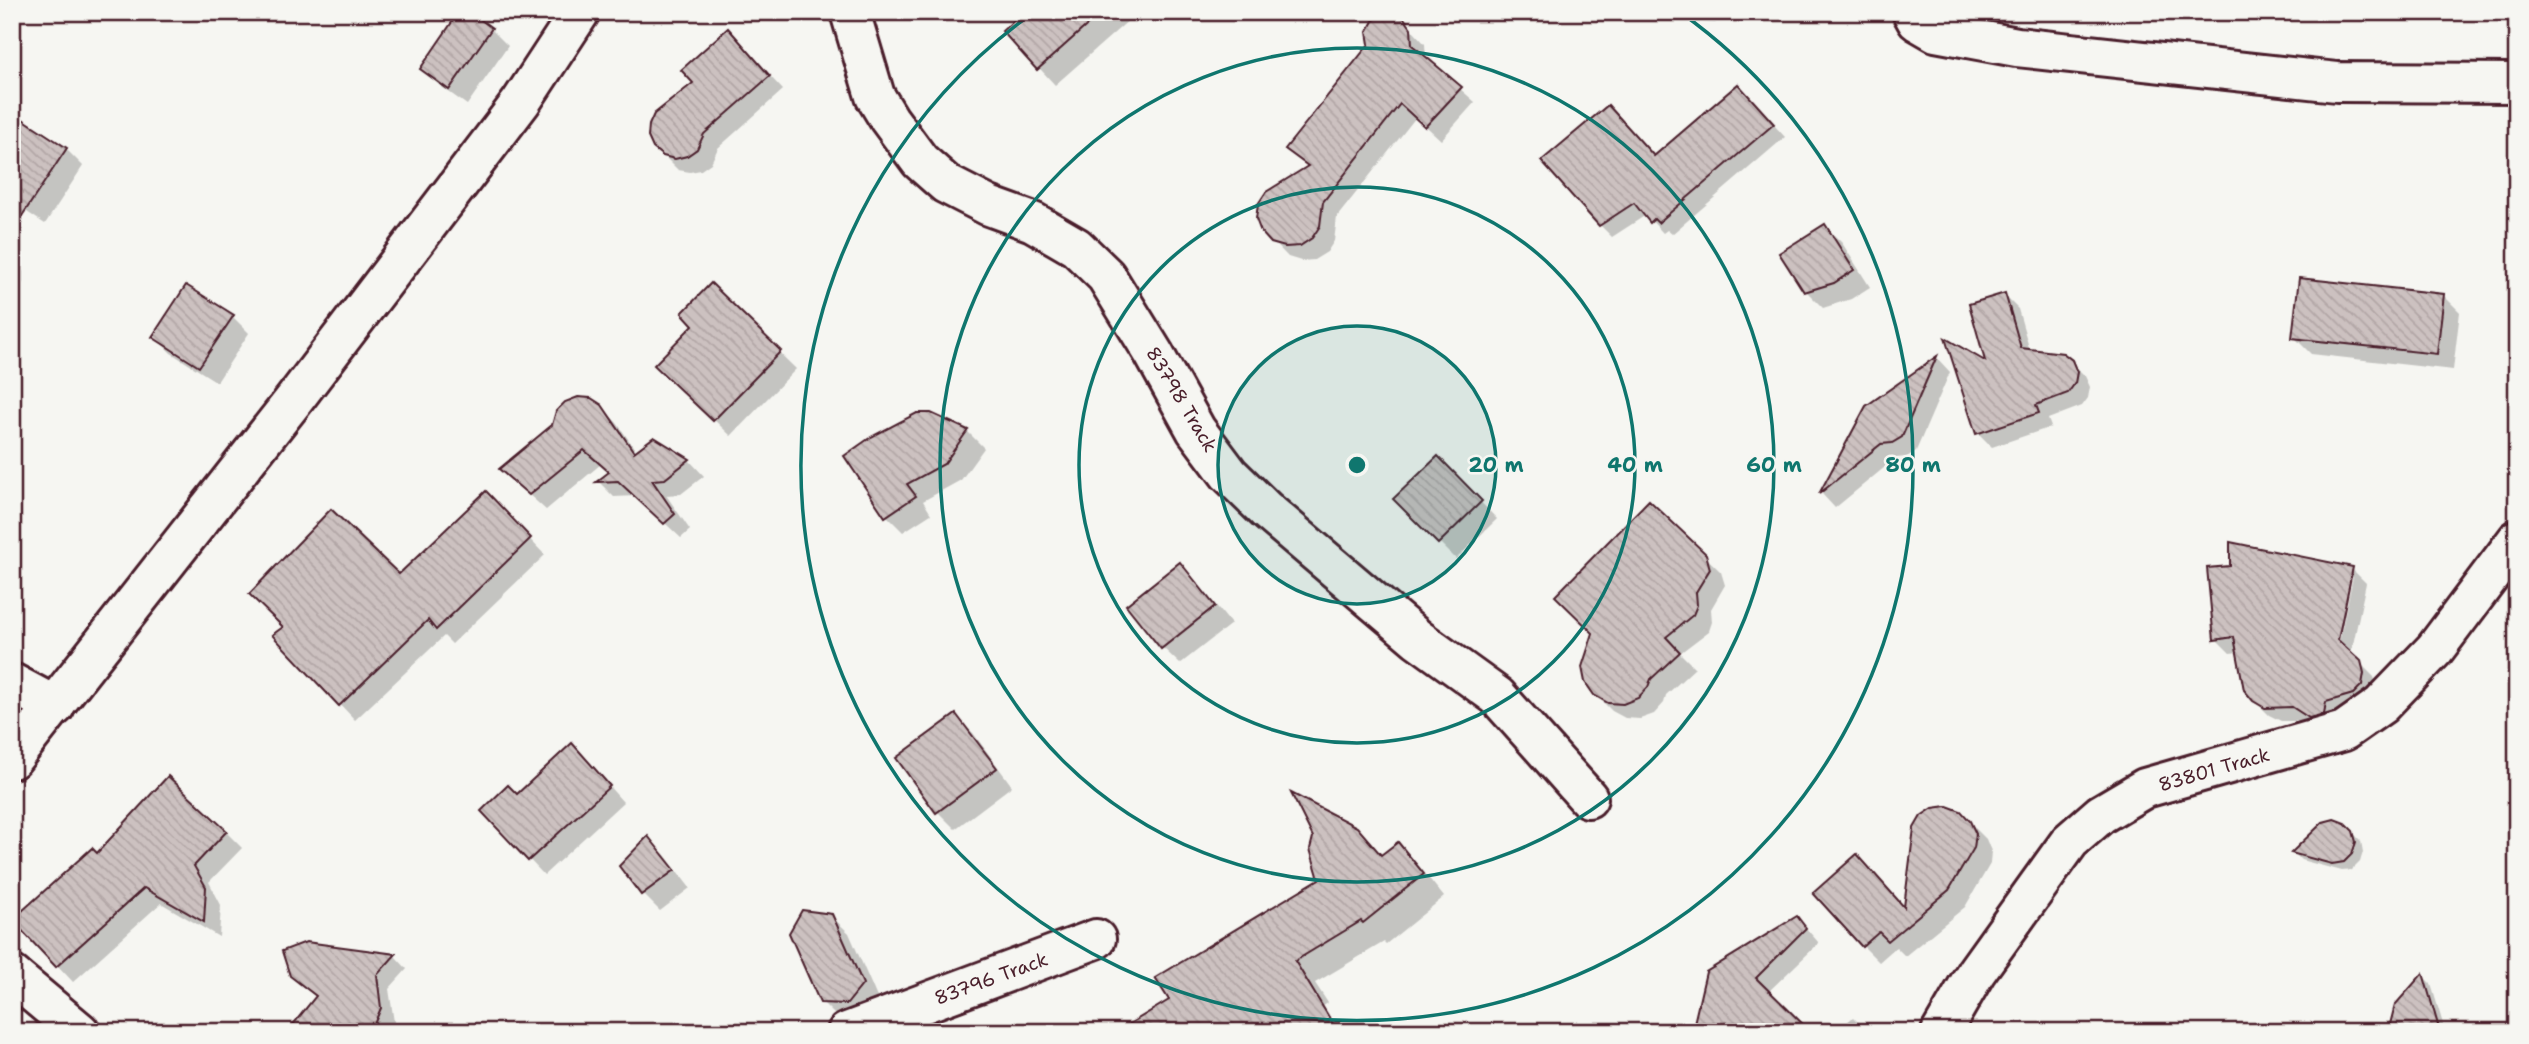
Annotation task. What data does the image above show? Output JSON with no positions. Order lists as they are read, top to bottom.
{
  "streets": {
    "street": ["83798 Track", "83801 Track", "83796 Track"]
  },
  "rings": [
    "20 m",
    "40 m",
    "60 m",
    "80 m"
  ]
}
